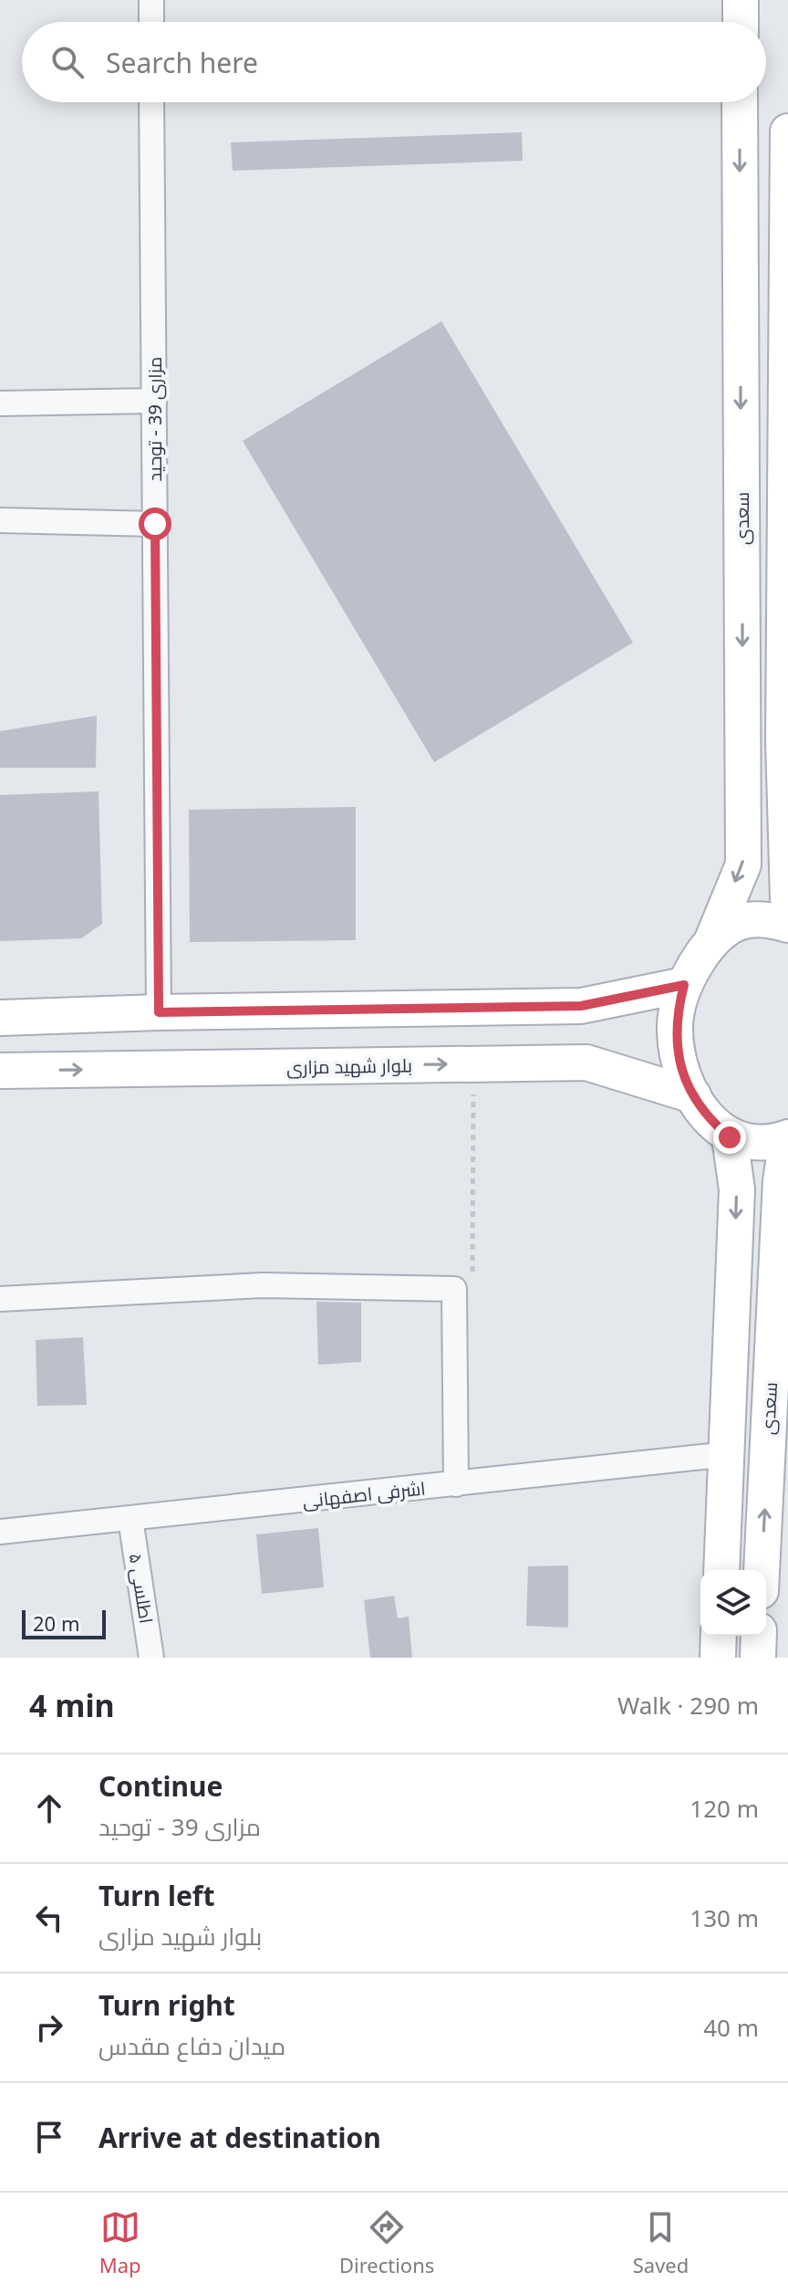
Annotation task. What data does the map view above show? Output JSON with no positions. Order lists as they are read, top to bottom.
{
  "streets": {
    "main road": ["سعدی", "بلوار شهید مزاری"],
    "street": ["مزاری 39 - توحید", "اشرفی اصفهانی", "اطلسی ۵"]
  },
  "crossings": [
    ["اشرفی اصفهانی", "اطلسی ۵"]
  ],
  "scale_bar": "20 m",
  "page": {
    "search": "Search here",
    "scale": "20 m",
    "heading": ["4 min", "Walk · 290 m"],
    "list": [
      ["Continue", "مزاری 39 - توحید", "120 m"],
      ["Turn left", "بلوار شهید مزاری", "130 m"],
      ["Turn right", "میدان دفاع مقدس", "40 m"],
      "Arrive at destination"
    ],
    "nav": ["Map", "Directions", "Saved"]
  }
}
